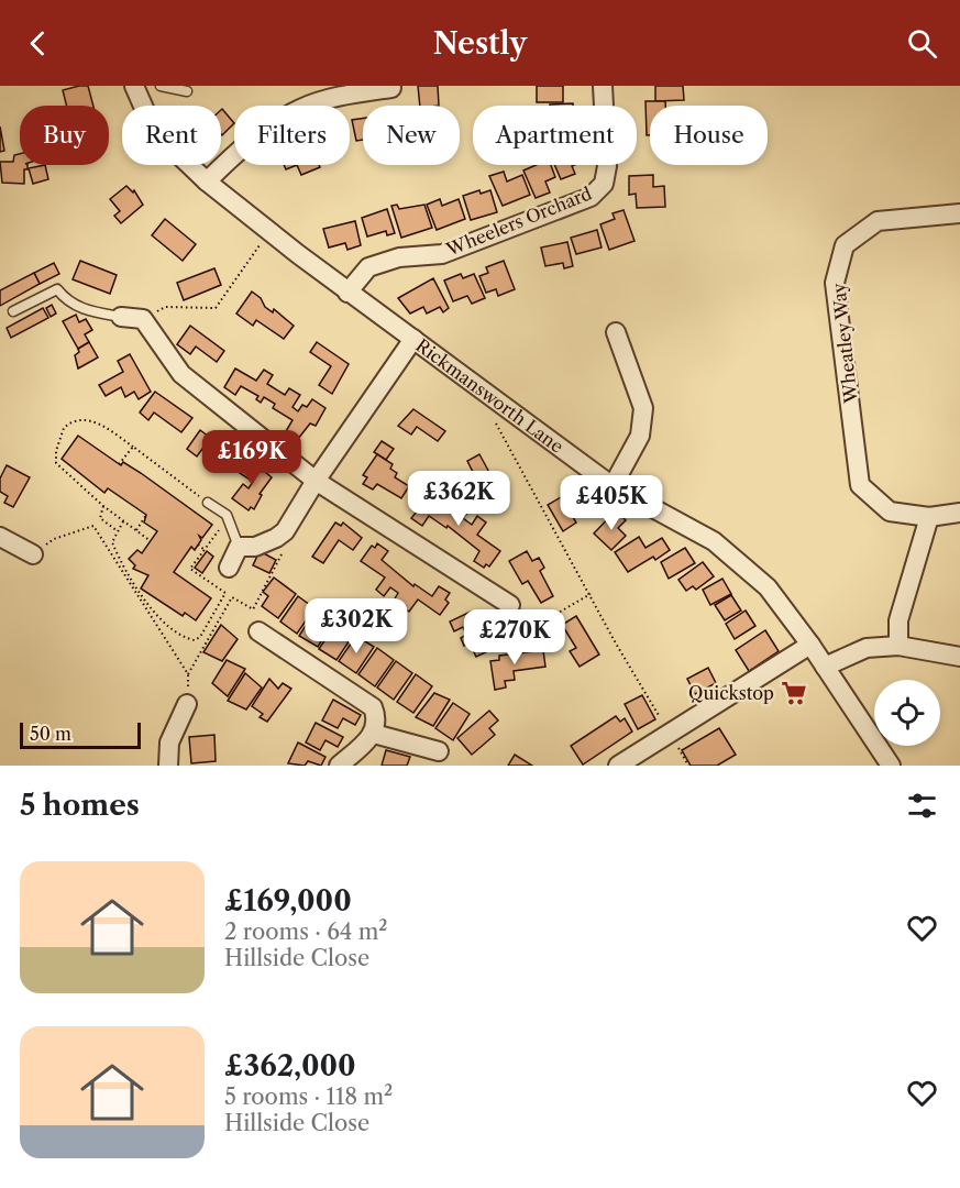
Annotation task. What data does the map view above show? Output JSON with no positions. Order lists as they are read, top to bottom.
{
  "streets": {
    "street": ["Wheelers Orchard", "Wheatley Way", "Rickmansworth Lane"]
  },
  "crossings": [
    ["Wheelers Orchard", "Rickmansworth Lane"]
  ],
  "places": {
    "supermarket": ["Quickstop"]
  },
  "scale_bar": "50 m",
  "page": {
    "header": "Nestly",
    "chip": [
      "Buy",
      "Rent",
      "Filters",
      "New",
      "Apartment",
      "House"
    ],
    "price": [
      "£169K",
      "£362K",
      "£405K",
      "£302K",
      "£270K"
    ],
    "scale": "50 m",
    "heading": "5 homes",
    "list": [
      {
        "name": "£169,000",
        "note": "2 rooms · 64 m² · Hillside Close"
      },
      {
        "name": "£362,000",
        "note": "5 rooms · 118 m² · Hillside Close"
      }
    ]
  }
}
